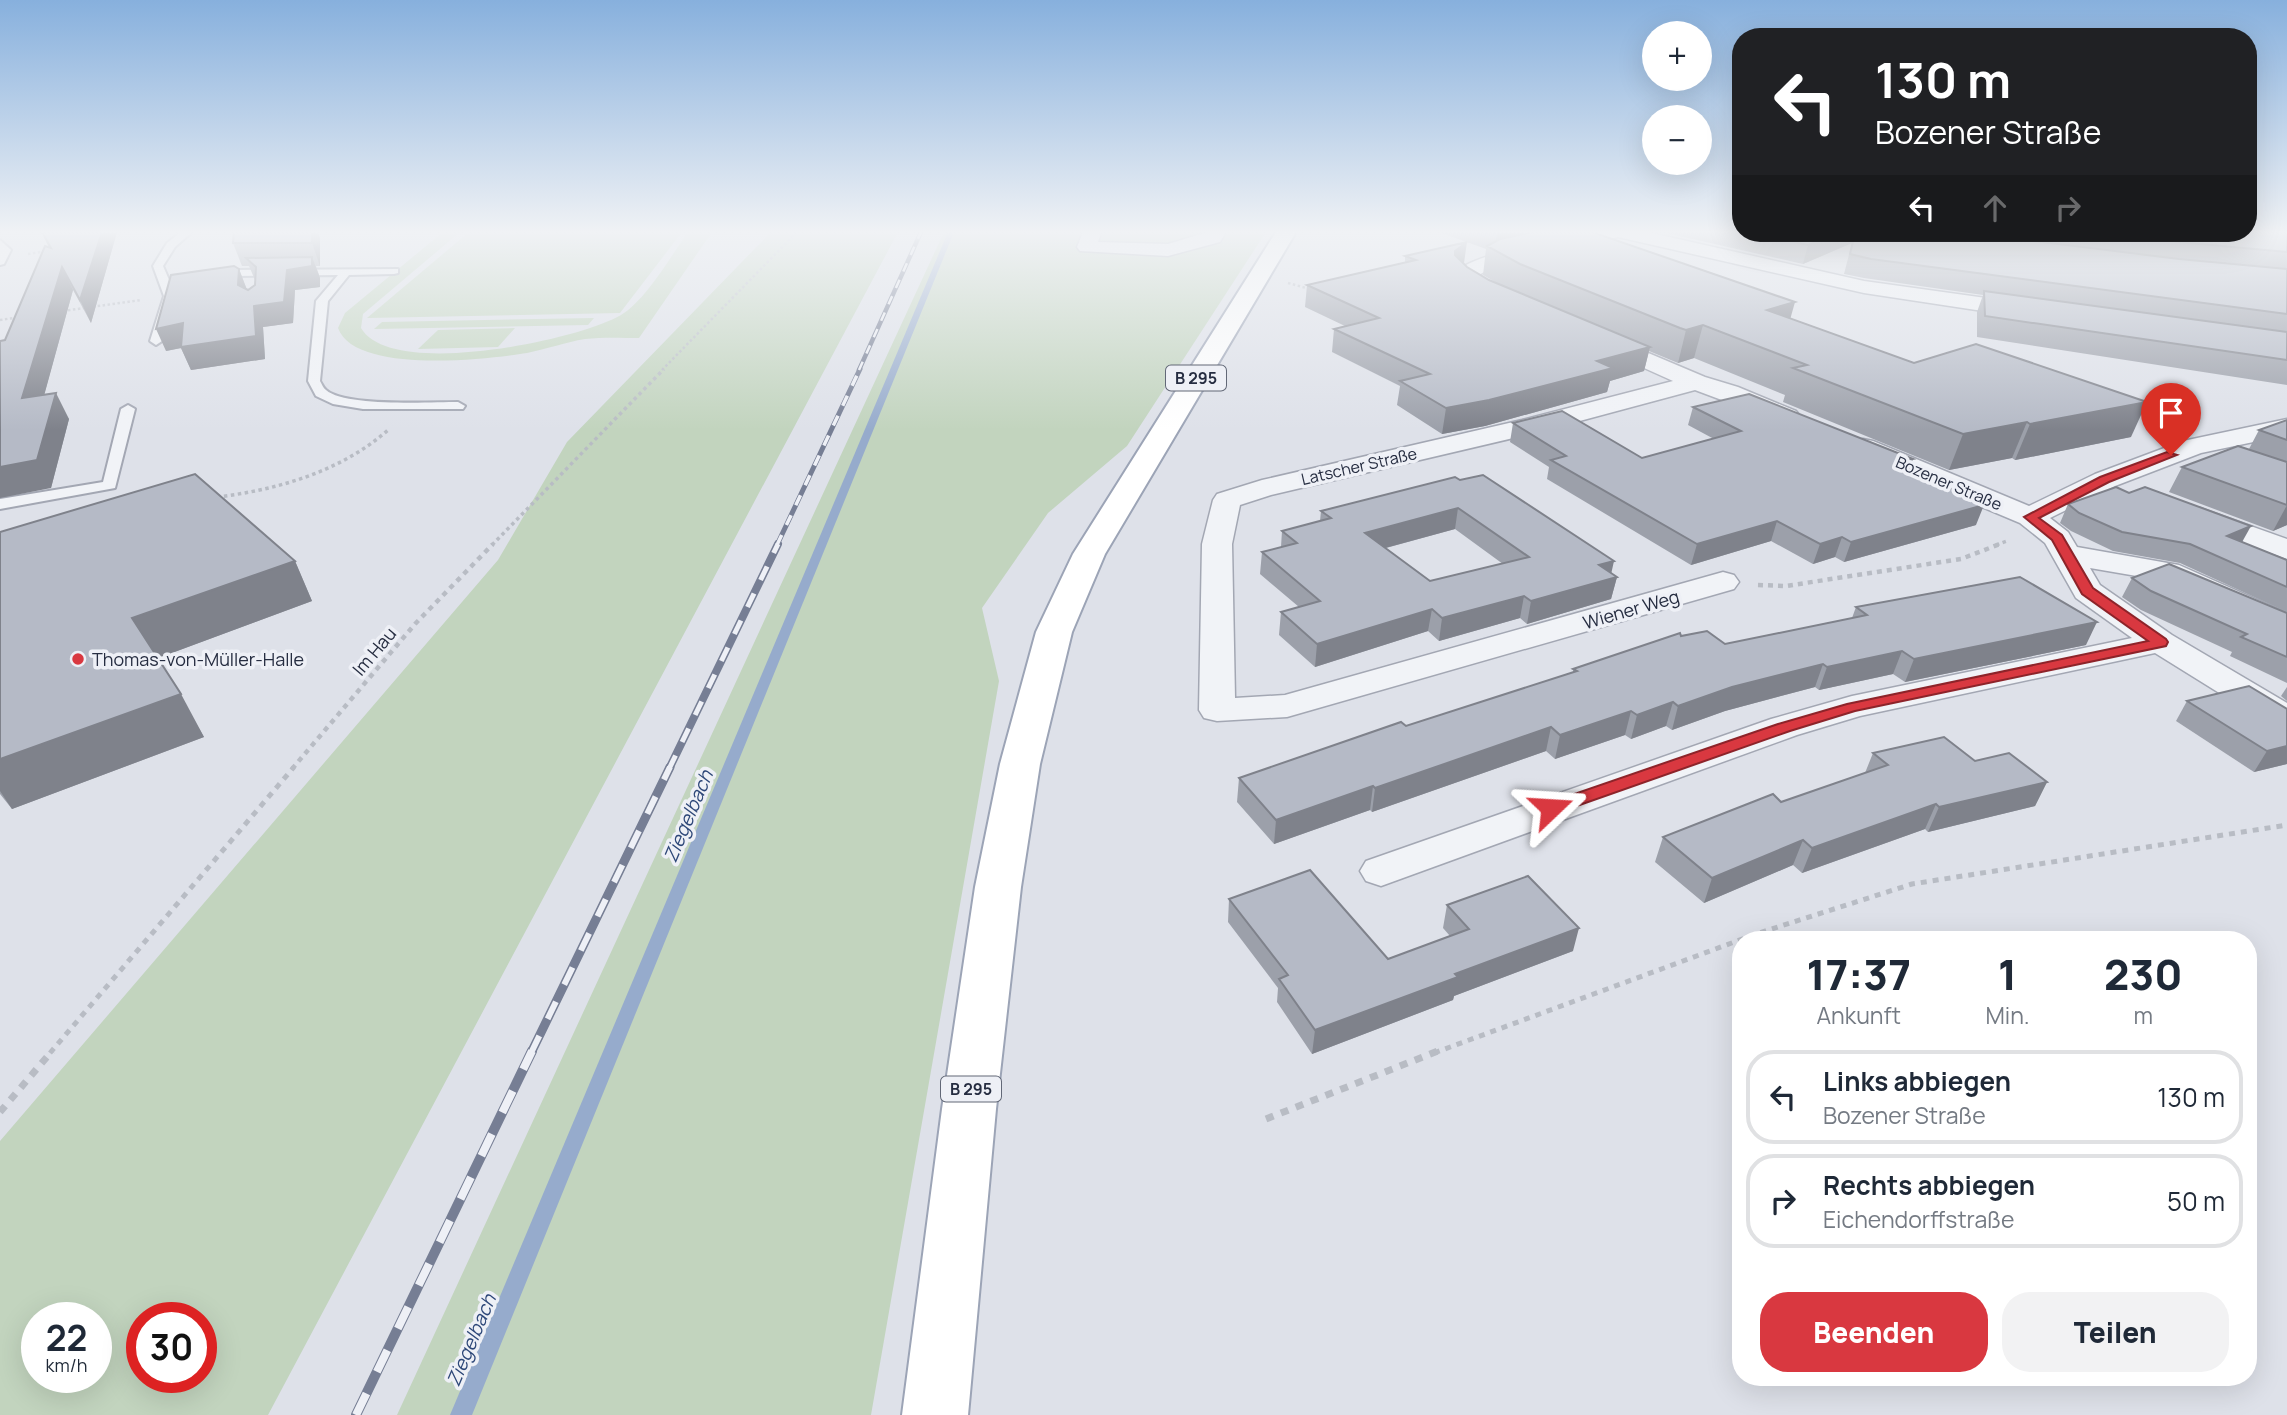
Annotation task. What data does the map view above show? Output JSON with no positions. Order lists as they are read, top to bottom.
{
  "streets": {
    "main road": ["B 295"],
    "street": ["Latscher Straße", "Bozener Straße", "Wiener Weg"],
    "path": ["Im Hau"]
  },
  "crossings": [
    ["Latscher Straße", "Wiener Weg"]
  ],
  "water": ["Ziegelbach"],
  "places": ["Thomas-von-Müller-Halle"],
  "page": {
    "map_buttons": ["+", "−"],
    "turn": ["130 m", "Bozener Straße"],
    "eta": [
      "17:37",
      "Ankunft",
      "1",
      "Min.",
      "230",
      "m"
    ],
    "list": [
      {
        "name": "Links abbiegen",
        "note": "Bozener Straße",
        "value": "130 m"
      },
      {
        "name": "Rechts abbiegen",
        "note": "Eichendorffstraße",
        "value": "50 m"
      }
    ],
    "buttons": ["Beenden", "Teilen"],
    "speed": "22 km/h",
    "limit": "30"
  }
}
